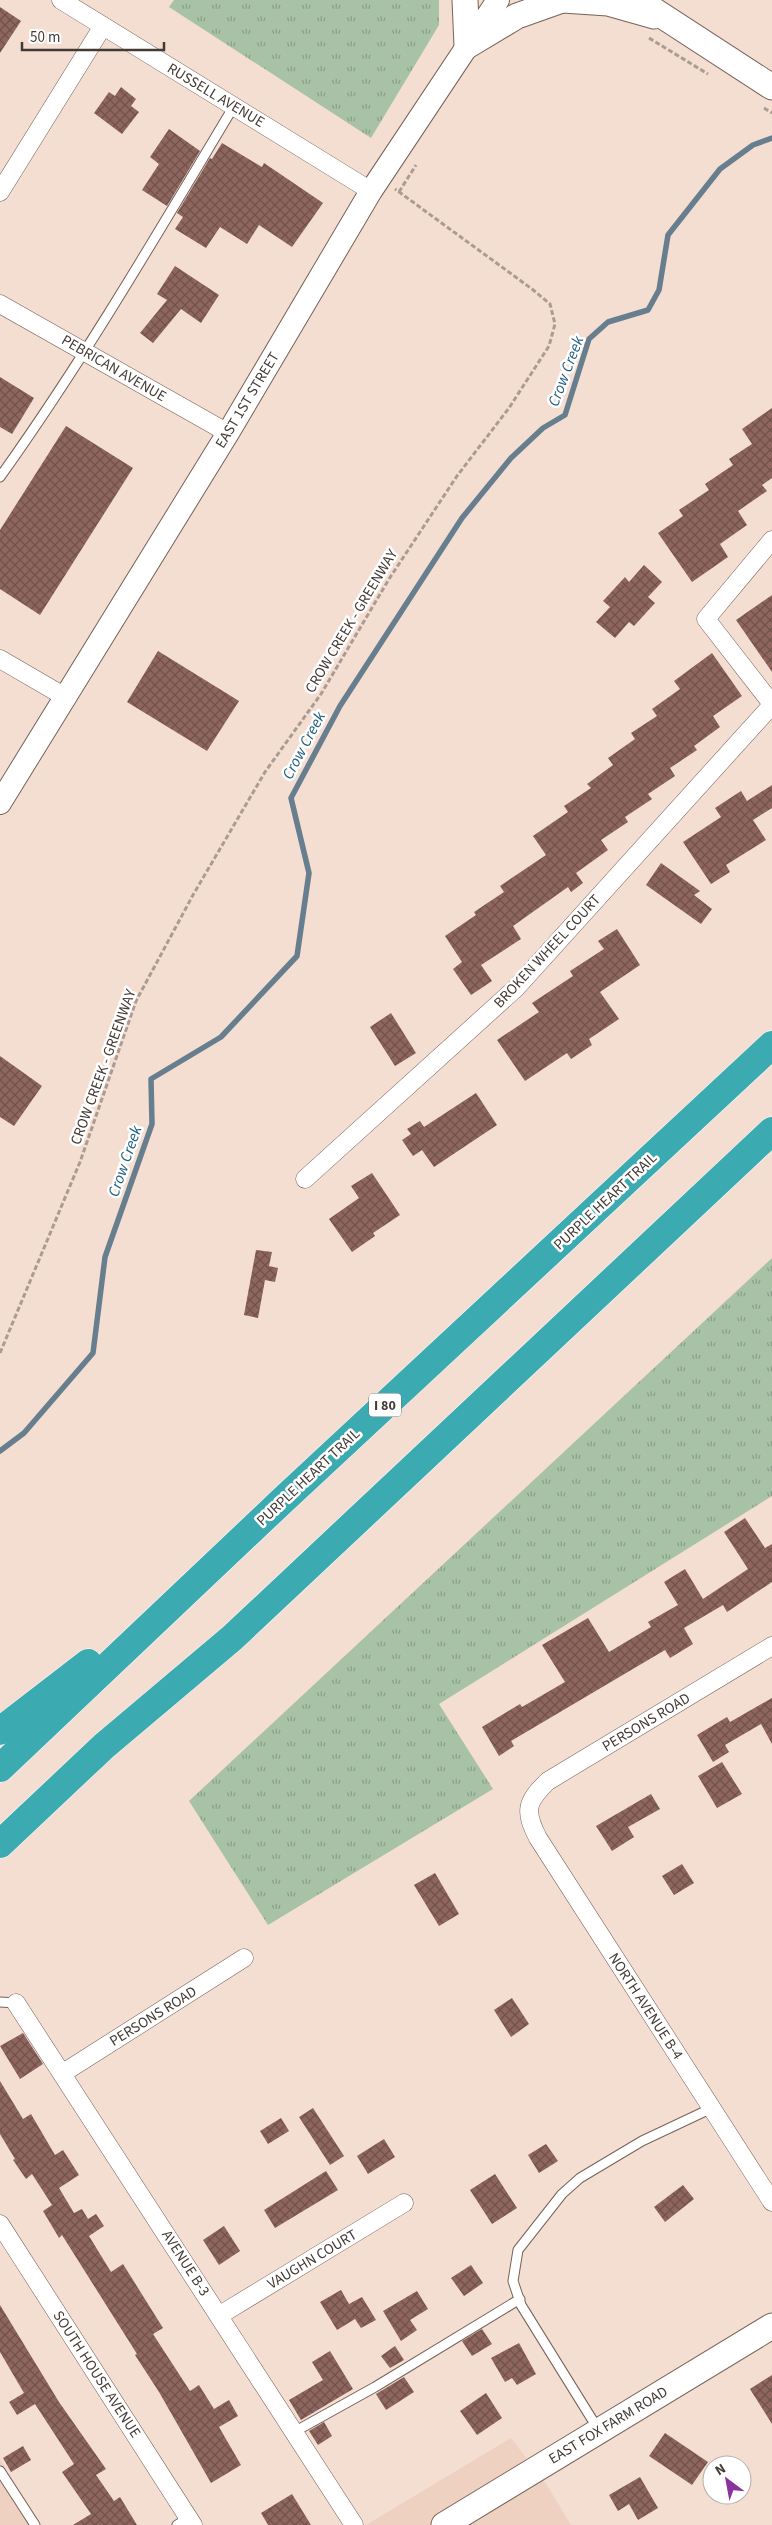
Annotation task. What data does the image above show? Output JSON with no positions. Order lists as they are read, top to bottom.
{
  "streets": {
    "highway": ["PURPLE HEART TRAIL", "I 80"],
    "main road": ["EAST FOX FARM ROAD"],
    "street": [
      "RUSSELL AVENUE",
      "PEBRICAN AVENUE",
      "EAST 1ST STREET",
      "BROKEN WHEEL COURT",
      "PERSONS ROAD",
      "NORTH AVENUE B-4",
      "VAUGHN COURT",
      "AVENUE B-3",
      "SOUTH HOUSE AVENUE"
    ],
    "path": ["CROW CREEK - GREENWAY"]
  },
  "crossings": [
    ["RUSSELL AVENUE", "EAST 1ST STREET"],
    ["PEBRICAN AVENUE", "EAST 1ST STREET"],
    ["PERSONS ROAD", "NORTH AVENUE B-4"],
    ["PERSONS ROAD", "AVENUE B-3"],
    ["VAUGHN COURT", "AVENUE B-3"]
  ],
  "water": ["Crow Creek"],
  "scale_bar": "50 m",
  "north": "top left"
}
